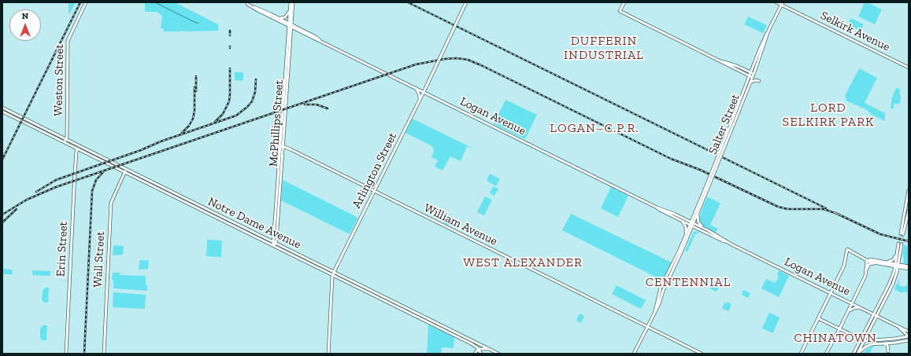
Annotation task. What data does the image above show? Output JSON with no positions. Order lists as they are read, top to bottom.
{
  "streets": {
    "main road": [
      "Selkirk Avenue",
      "Weston Street",
      "Logan Avenue",
      "McPhillips Street",
      "Salter Street",
      "Arlington Street",
      "Notre Dame Avenue",
      "William Avenue",
      "Erin Street",
      "Wall Street"
    ]
  },
  "crossings": [
    ["Selkirk Avenue", "Salter Street"],
    ["Weston Street", "Notre Dame Avenue"],
    ["Logan Avenue", "McPhillips Street"],
    ["Logan Avenue", "Salter Street"],
    ["Logan Avenue", "Arlington Street"],
    ["McPhillips Street", "Notre Dame Avenue"],
    ["McPhillips Street", "William Avenue"],
    ["Arlington Street", "Notre Dame Avenue"],
    ["Arlington Street", "William Avenue"],
    ["Notre Dame Avenue", "Erin Street"],
    ["Notre Dame Avenue", "Wall Street"]
  ],
  "districts": [
    "DUFFERIN INDUSTRIAL",
    "LORD SELKIRK PARK",
    "LOGAN–C.P.R.",
    "WEST ALEXANDER",
    "CENTENNIAL",
    "CHINATOWN"
  ],
  "north": "top"
}
